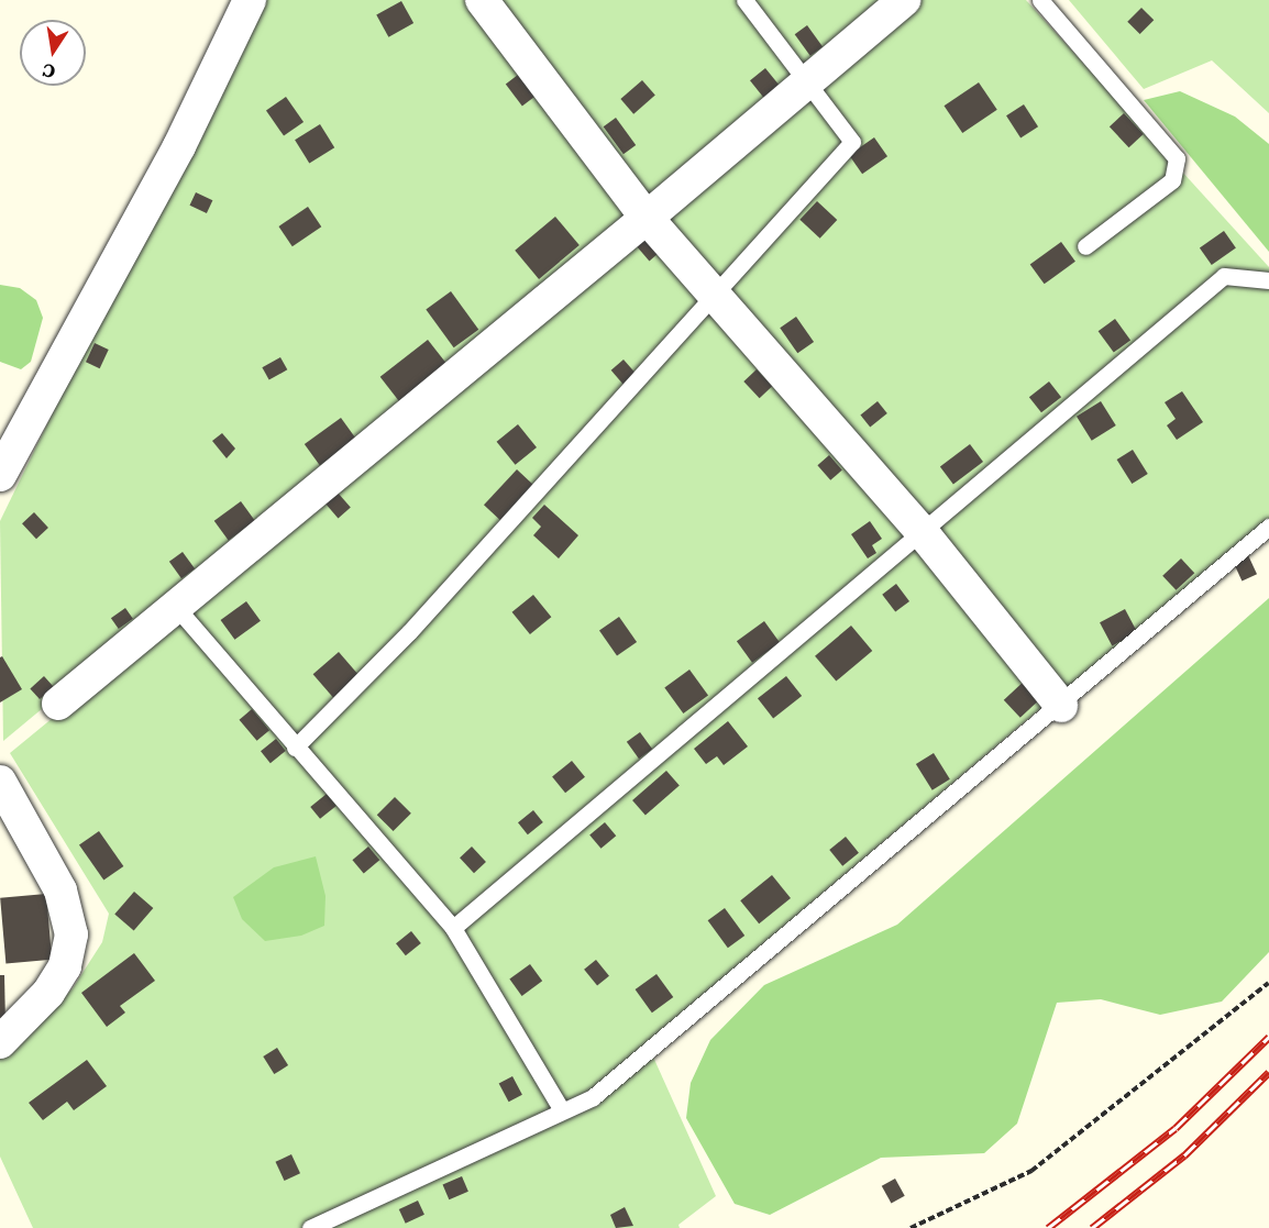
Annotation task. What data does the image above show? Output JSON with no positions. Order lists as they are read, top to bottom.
{
  "north": "bottom"
}
